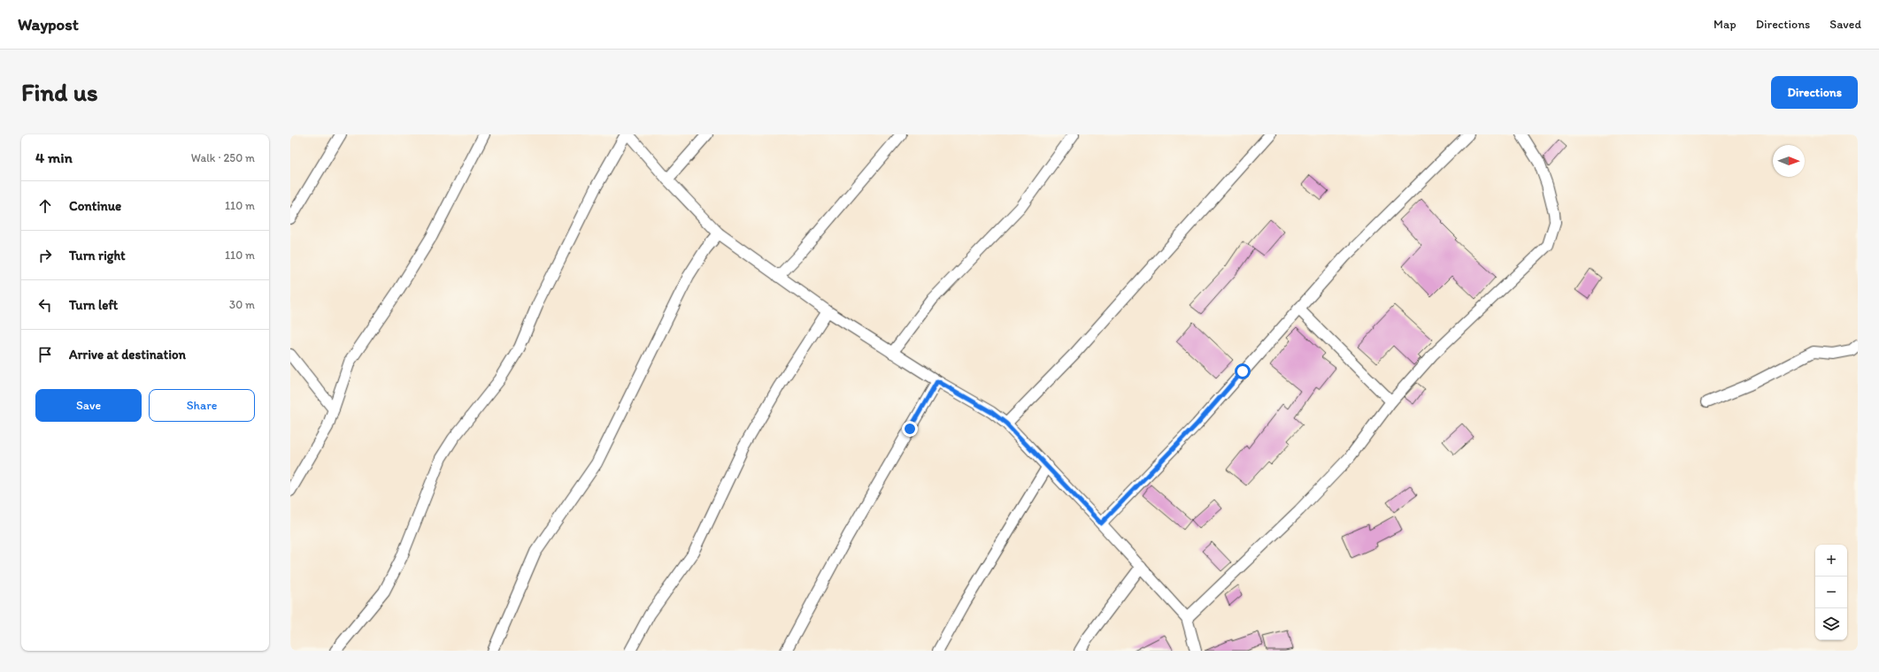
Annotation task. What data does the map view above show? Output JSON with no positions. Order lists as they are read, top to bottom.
{
  "north": "right",
  "page": {
    "header": "Waypost",
    "nav": ["Map", "Directions", "Saved"],
    "buttons": [
      "Directions",
      ["Save", "Share"]
    ],
    "title": "Find us",
    "heading": ["4 min", "Walk · 250 m"],
    "list": [
      ["Continue", "110 m"],
      ["Turn right", "110 m"],
      ["Turn left", "30 m"],
      "Arrive at destination"
    ],
    "map_buttons": ["+", "−"]
  }
}
